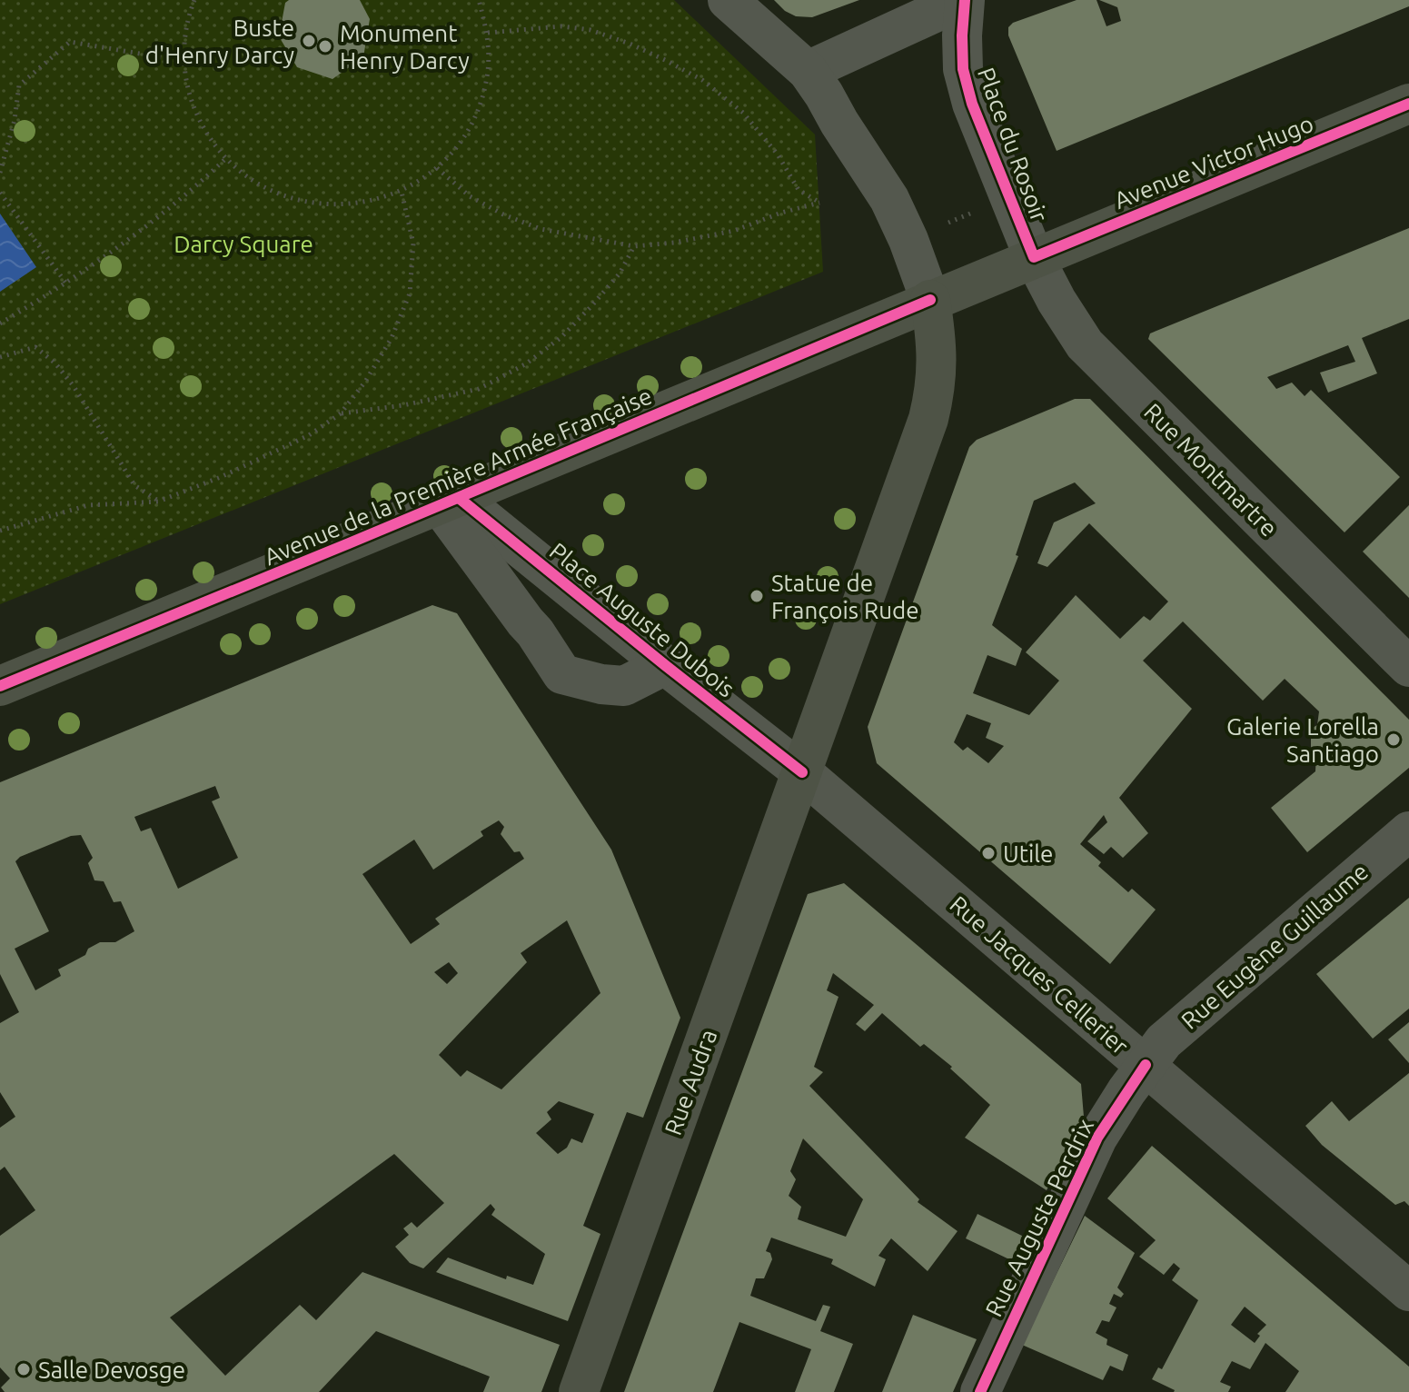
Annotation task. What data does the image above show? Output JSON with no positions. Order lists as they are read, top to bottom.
{
  "streets": {
    "main road": ["Avenue Victor Hugo", "Avenue de la Première Armée Française", "Rue Audra"],
    "street": [
      "Place du Rosoir",
      "Rue Montmartre",
      "Place Auguste Dubois",
      "Rue Eugène Guillaume",
      "Rue Jacques Cellerier",
      "Rue Auguste Perdrix"
    ]
  },
  "crossings": [
    ["Place du Rosoir", "Avenue Victor Hugo"],
    ["Place du Rosoir", "Rue Montmartre"],
    ["Place du Rosoir", "Avenue de la Première Armée Française"],
    ["Avenue Victor Hugo", "Rue Montmartre"],
    ["Avenue Victor Hugo", "Avenue de la Première Armée Française"],
    ["Rue Montmartre", "Avenue de la Première Armée Française"],
    ["Avenue de la Première Armée Française", "Place Auguste Dubois"],
    ["Place Auguste Dubois", "Rue Jacques Cellerier"],
    ["Place Auguste Dubois", "Rue Audra"],
    ["Rue Eugène Guillaume", "Rue Jacques Cellerier"],
    ["Rue Eugène Guillaume", "Rue Auguste Perdrix"],
    ["Rue Jacques Cellerier", "Rue Audra"],
    ["Rue Jacques Cellerier", "Rue Auguste Perdrix"]
  ],
  "parks": ["Darcy Square"],
  "places": [
    "Buste d'Henry Darcy",
    "Monument Henry Darcy",
    "Statue de François Rude",
    "Galerie Lorella Santiago",
    "Utile",
    "Salle Devosge"
  ]
}
